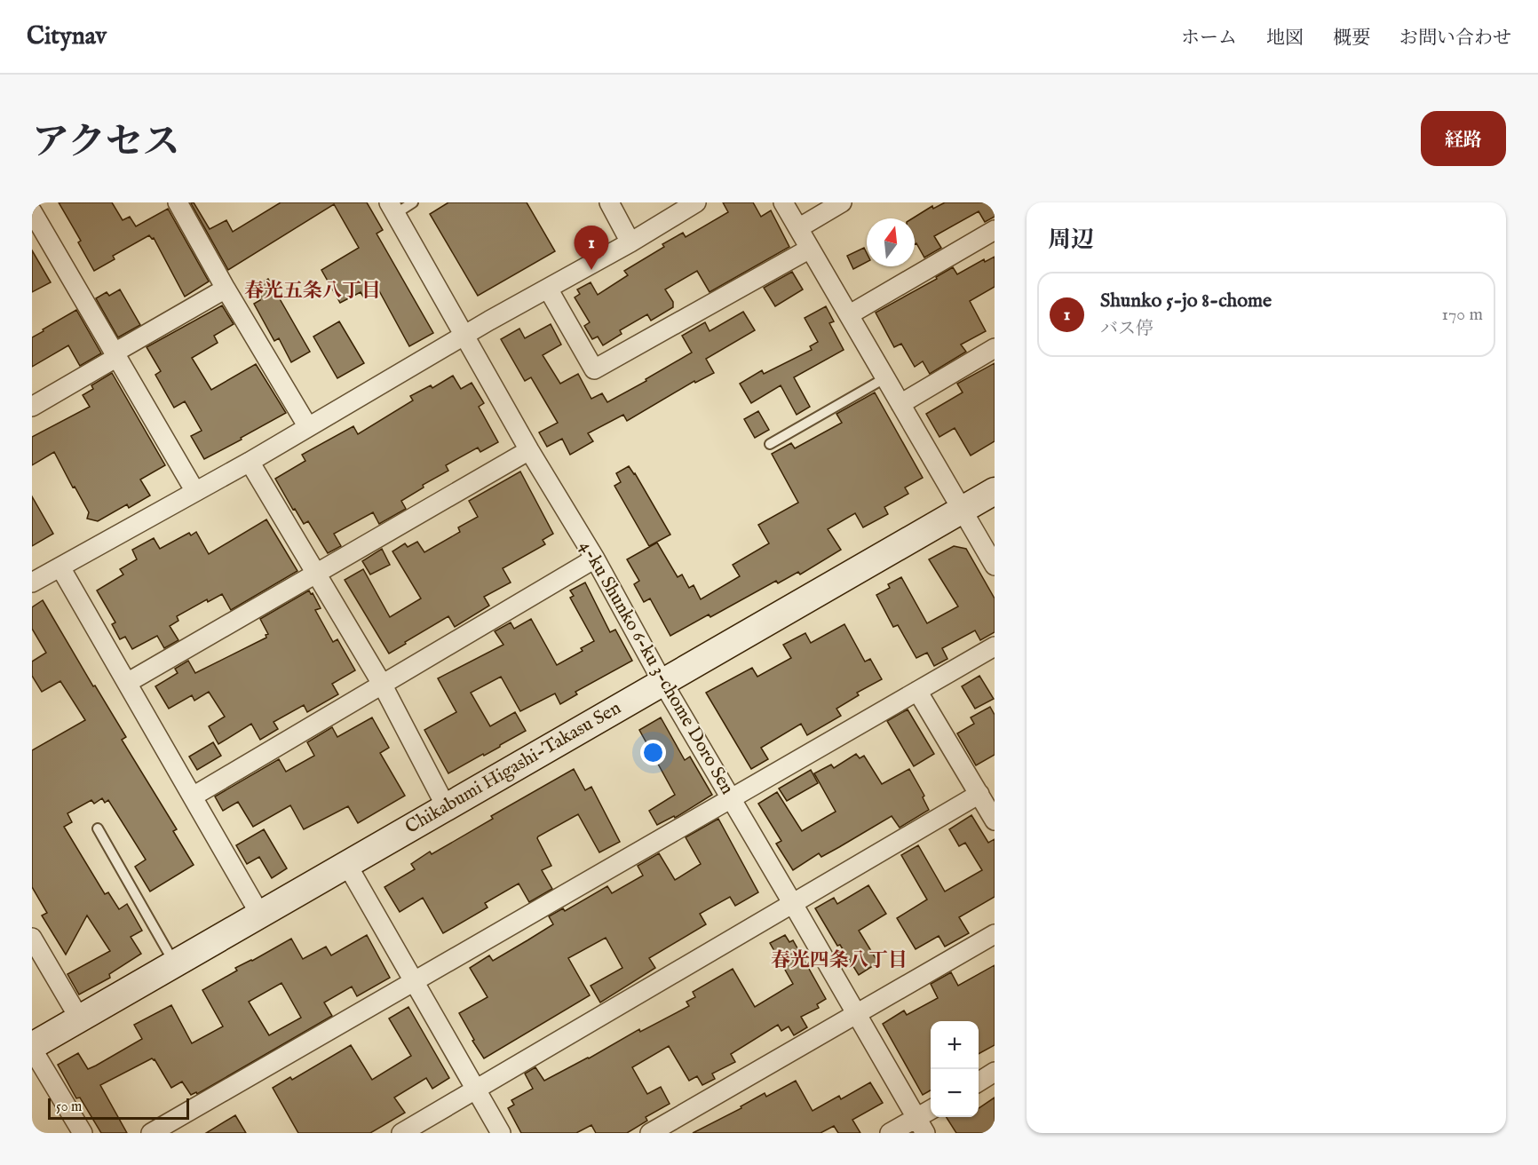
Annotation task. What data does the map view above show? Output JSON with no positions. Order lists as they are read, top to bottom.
{
  "streets": {
    "street": ["4-ku Shunko 6-ku 3-chome Doro Sen", "Chikabumi Higashi-Takasu Sen"]
  },
  "crossings": [
    ["4-ku Shunko 6-ku 3-chome Doro Sen", "Chikabumi Higashi-Takasu Sen"]
  ],
  "districts": ["春光五条八丁目", "春光四条八丁目"],
  "scale_bar": "50 m",
  "north": "top",
  "page": {
    "header": "Citynav",
    "nav": [
      "ホーム",
      "地図",
      "概要",
      "お問い合わせ"
    ],
    "title": "アクセス",
    "buttons": "経路",
    "heading": "周辺",
    "pins": "1",
    "list": [
      {
        "mark": "1",
        "name": "Shunko 5-jo 8-chome",
        "note": "バス停",
        "value": "170 m"
      }
    ],
    "map_buttons": ["+", "−"],
    "scale": "50 m"
  }
}
